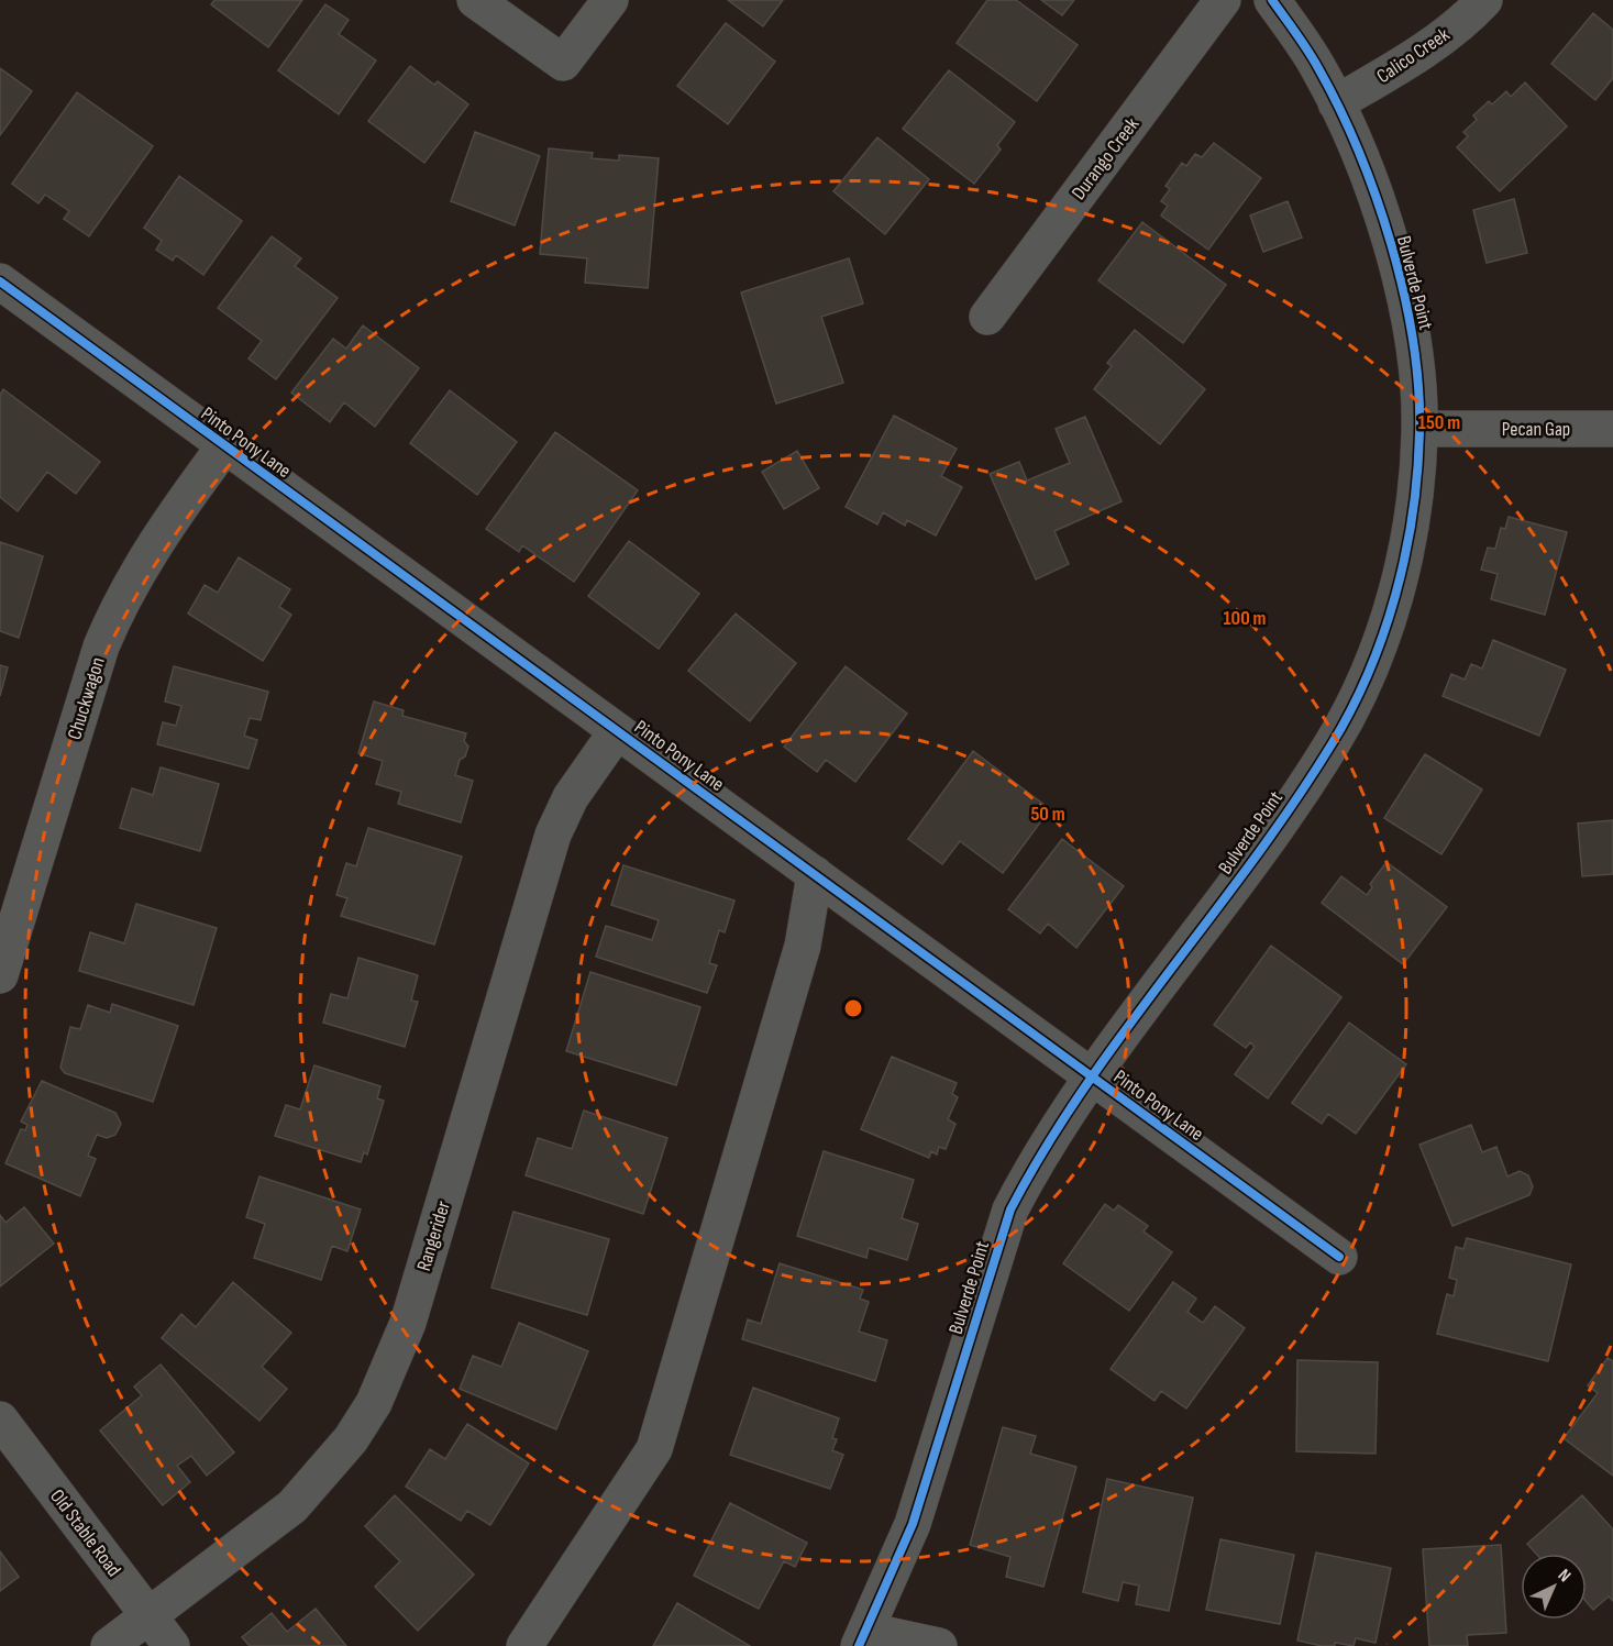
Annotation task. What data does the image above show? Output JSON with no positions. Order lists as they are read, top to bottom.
{
  "streets": {
    "street": [
      "Calico Creek",
      "Durango Creek",
      "Bulverde Point",
      "Pecan Gap",
      "Pinto Pony Lane",
      "Chuckwagon",
      "Rangerider",
      "Old Stable Road"
    ]
  },
  "crossings": [
    ["Calico Creek", "Bulverde Point"],
    ["Bulverde Point", "Pecan Gap"],
    ["Bulverde Point", "Pinto Pony Lane"],
    ["Pinto Pony Lane", "Chuckwagon"],
    ["Pinto Pony Lane", "Rangerider"],
    ["Rangerider", "Old Stable Road"]
  ],
  "north": "top right",
  "rings": ["150 m", "100 m", "50 m"]
}
